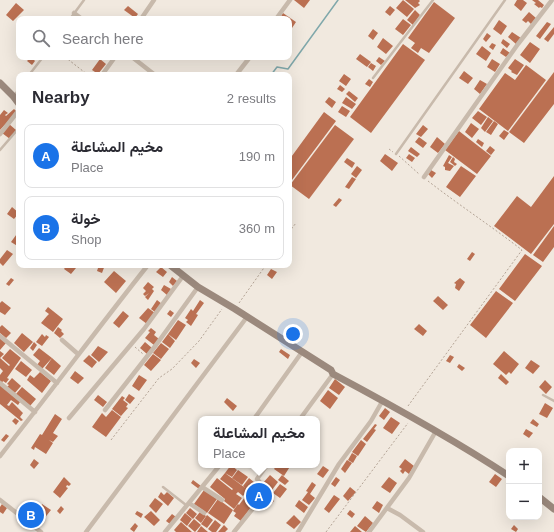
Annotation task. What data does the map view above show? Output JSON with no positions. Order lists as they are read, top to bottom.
{
  "page": {
    "search": "Search here",
    "heading": ["Nearby", "2 results"],
    "list": [
      {
        "mark": "A",
        "name": "مخيم المشاعلة",
        "note": "Place",
        "value": "190 m"
      },
      {
        "mark": "B",
        "name": "خولة",
        "note": "Shop",
        "value": "360 m"
      }
    ],
    "popup": ["مخيم المشاعلة", "Place"],
    "map_buttons": ["+", "−"],
    "pins": ["A", "B"]
  }
}
